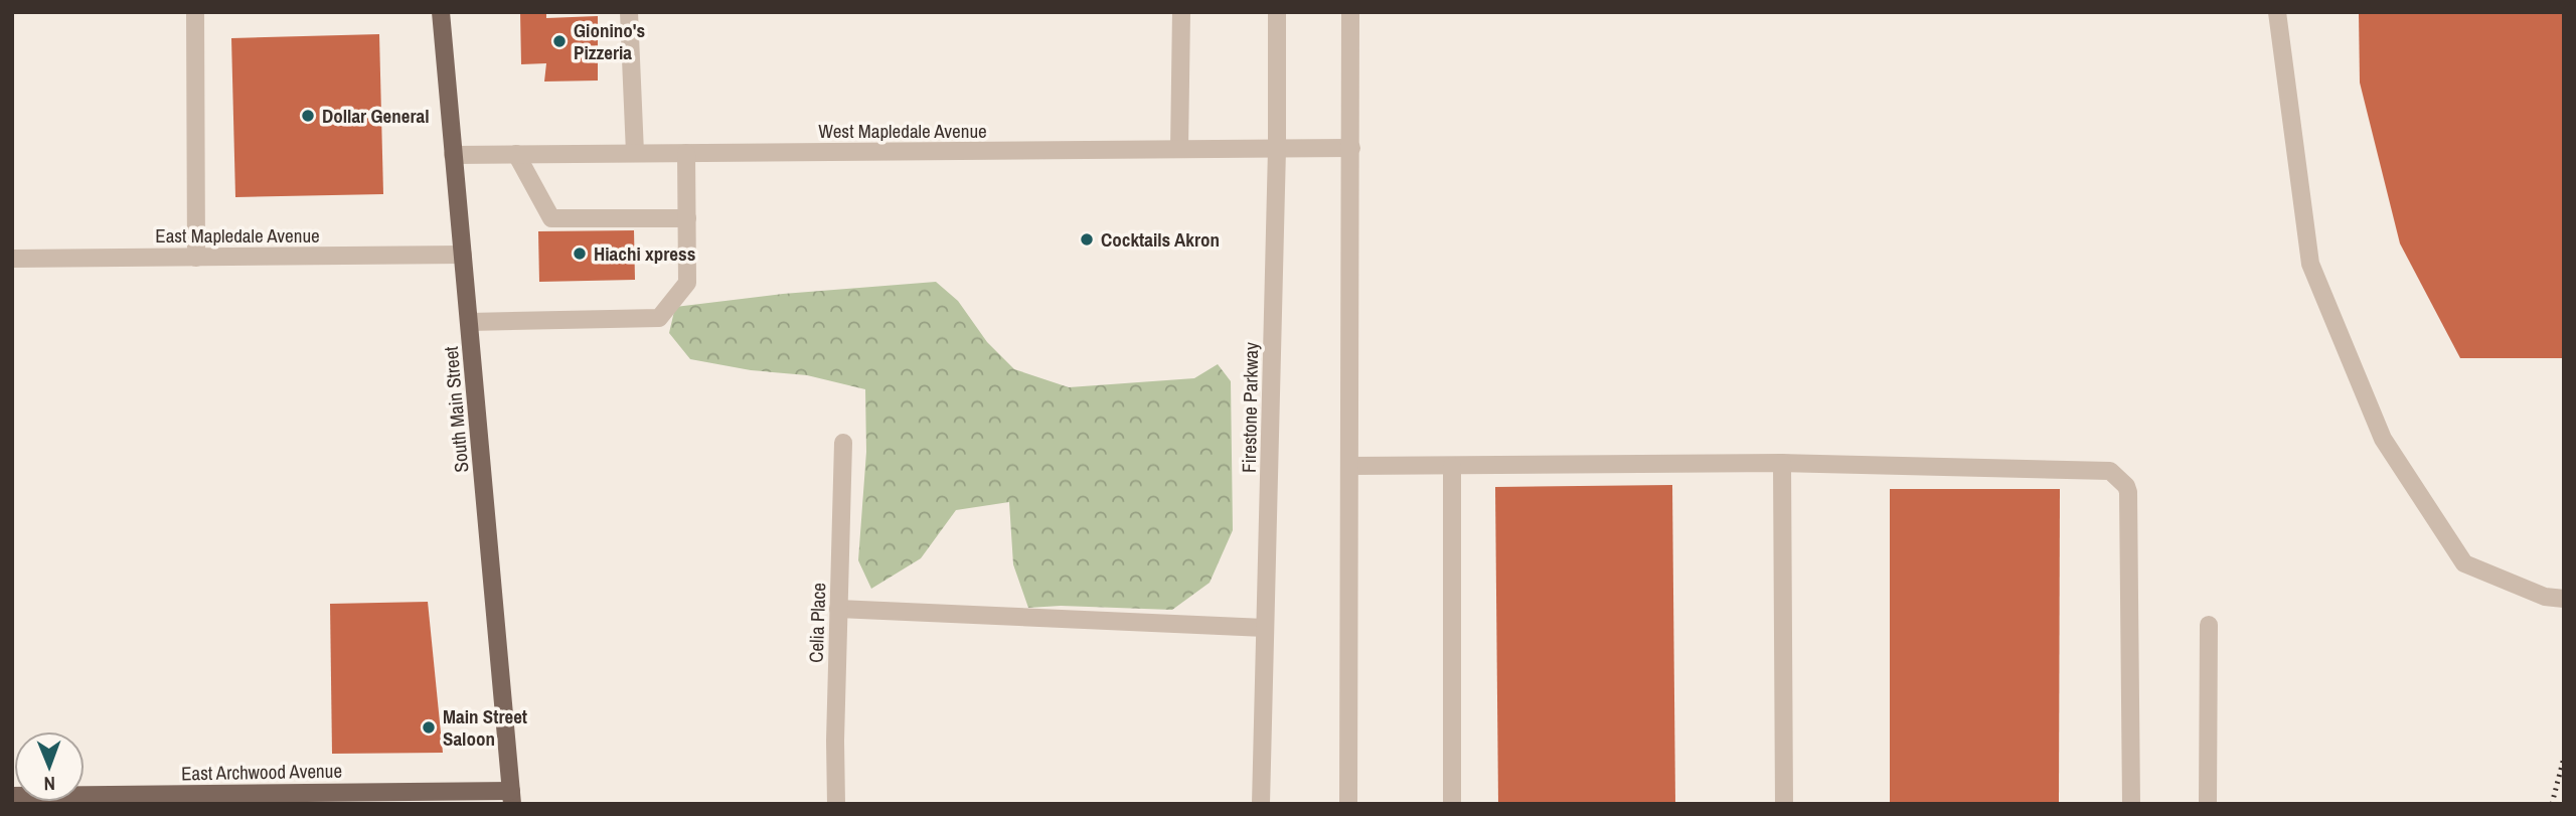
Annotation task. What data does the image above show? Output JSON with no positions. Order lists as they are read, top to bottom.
{
  "streets": {
    "main road": ["South Main Street", "East Archwood Avenue"],
    "street": [
      "West Mapledale Avenue",
      "East Mapledale Avenue",
      "Firestone Parkway",
      "Celia Place"
    ]
  },
  "crossings": [
    ["West Mapledale Avenue", "Firestone Parkway"],
    ["West Mapledale Avenue", "South Main Street"],
    ["East Mapledale Avenue", "South Main Street"],
    ["South Main Street", "East Archwood Avenue"]
  ],
  "places": [
    "Gionino's Pizzeria",
    "Dollar General",
    "Cocktails Akron",
    "Hiachi xpress",
    "Main Street Saloon"
  ],
  "north": "bottom"
}
